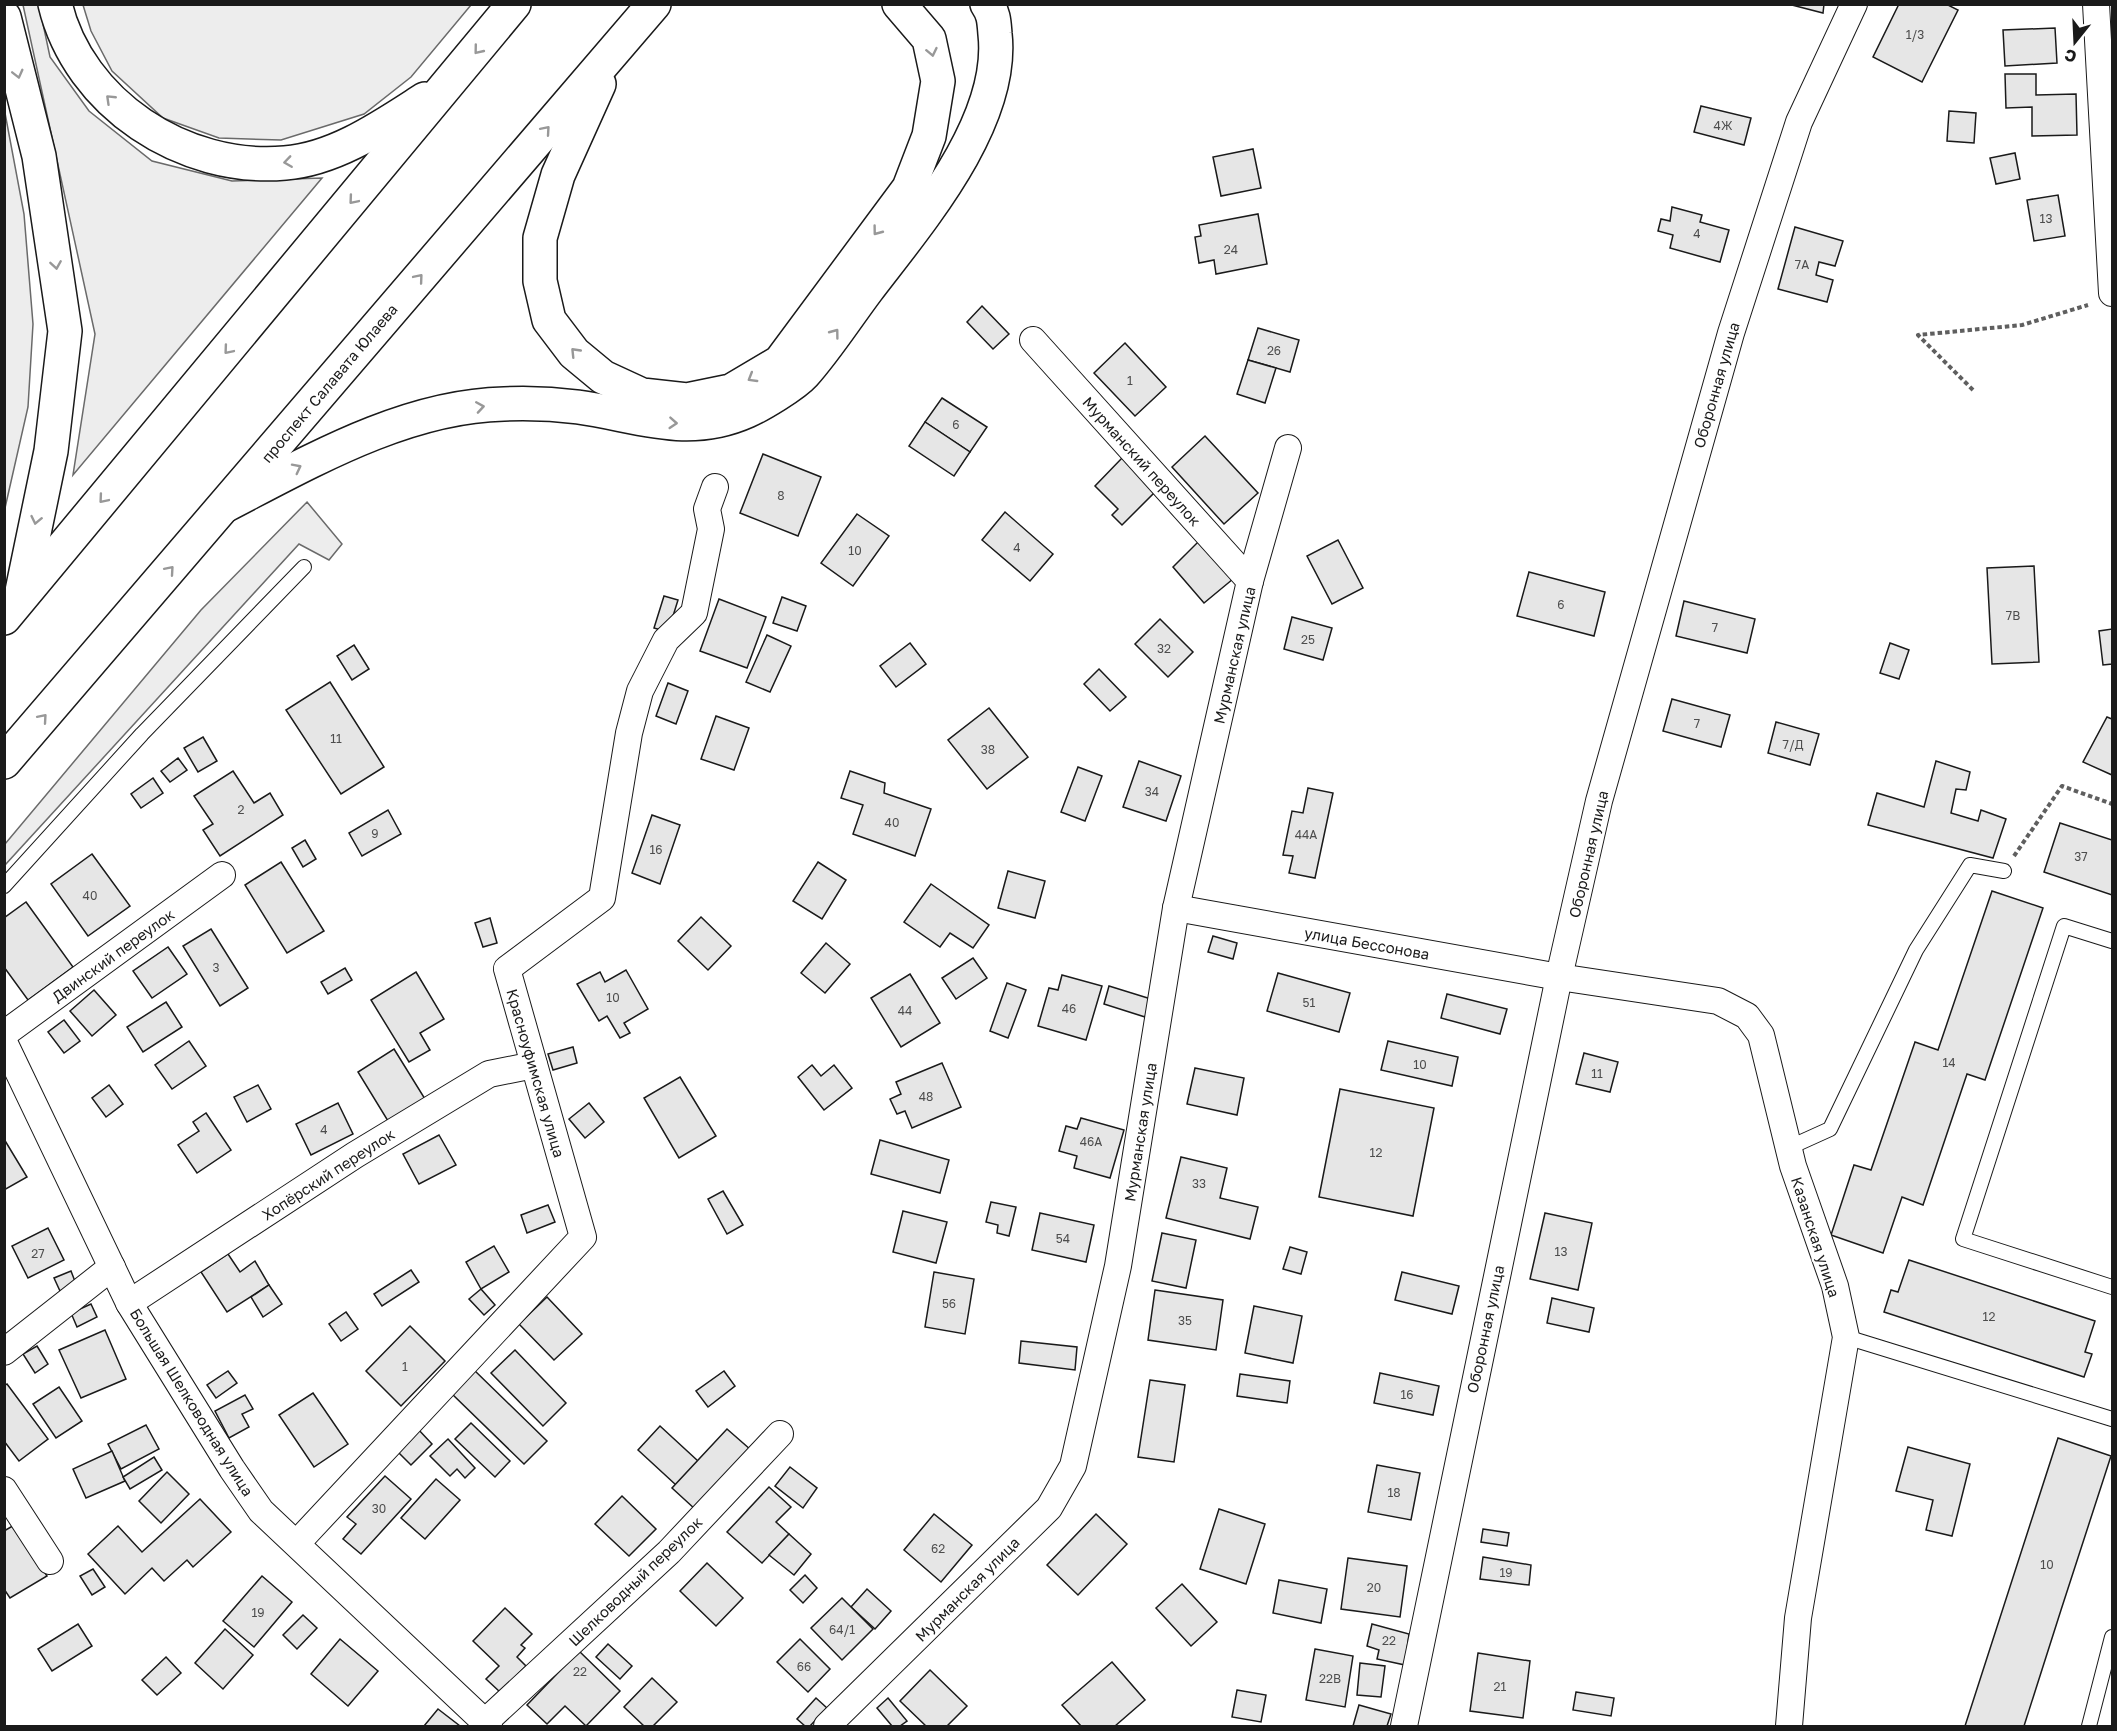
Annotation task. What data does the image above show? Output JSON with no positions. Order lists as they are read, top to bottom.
{
  "streets": {
    "main road": ["проспект Салавата Юлаева"],
    "street": [
      "Оборонная улица",
      "Мурманский переулок",
      "Мурманская улица",
      "улица Бессонова",
      "Двинский переулок",
      "Красноуфимская улица",
      "Хопёрский переулок",
      "Казанская улица",
      "Большая Шелководная улица",
      "Шелководный переулок"
    ]
  },
  "crossings": [
    ["Оборонная улица", "улица Бессонова"],
    ["Оборонная улица", "Казанская улица"],
    ["Мурманский переулок", "Мурманская улица"],
    ["Мурманская улица", "улица Бессонова"],
    ["улица Бессонова", "Казанская улица"],
    ["Красноуфимская улица", "Хопёрский переулок"],
    ["Красноуфимская улица", "Большая Шелководная улица"],
    ["Хопёрский переулок", "Большая Шелководная улица"],
    ["Большая Шелководная улица", "Шелководный переулок"]
  ],
  "house_numbers": [
    "1/3",
    "4Ж",
    "13",
    "4",
    "24",
    "7А",
    "26",
    "1",
    "6",
    "8",
    "4",
    "10",
    "6",
    "7В",
    "7",
    "25",
    "32",
    "7",
    "11",
    "7/Д",
    "38",
    "34",
    "2",
    "40",
    "9",
    "44А",
    "16",
    "37",
    "40",
    "3",
    "10",
    "51",
    "46",
    "44",
    "14",
    "10",
    "11",
    "48",
    "4",
    "46А",
    "12",
    "33",
    "54",
    "13",
    "27",
    "56",
    "12",
    "35",
    "1",
    "16",
    "18",
    "30",
    "62",
    "10",
    "19",
    "20",
    "19",
    "64/1",
    "22",
    "66",
    "22",
    "22В",
    "21"
  ],
  "north": "bottom"
}
